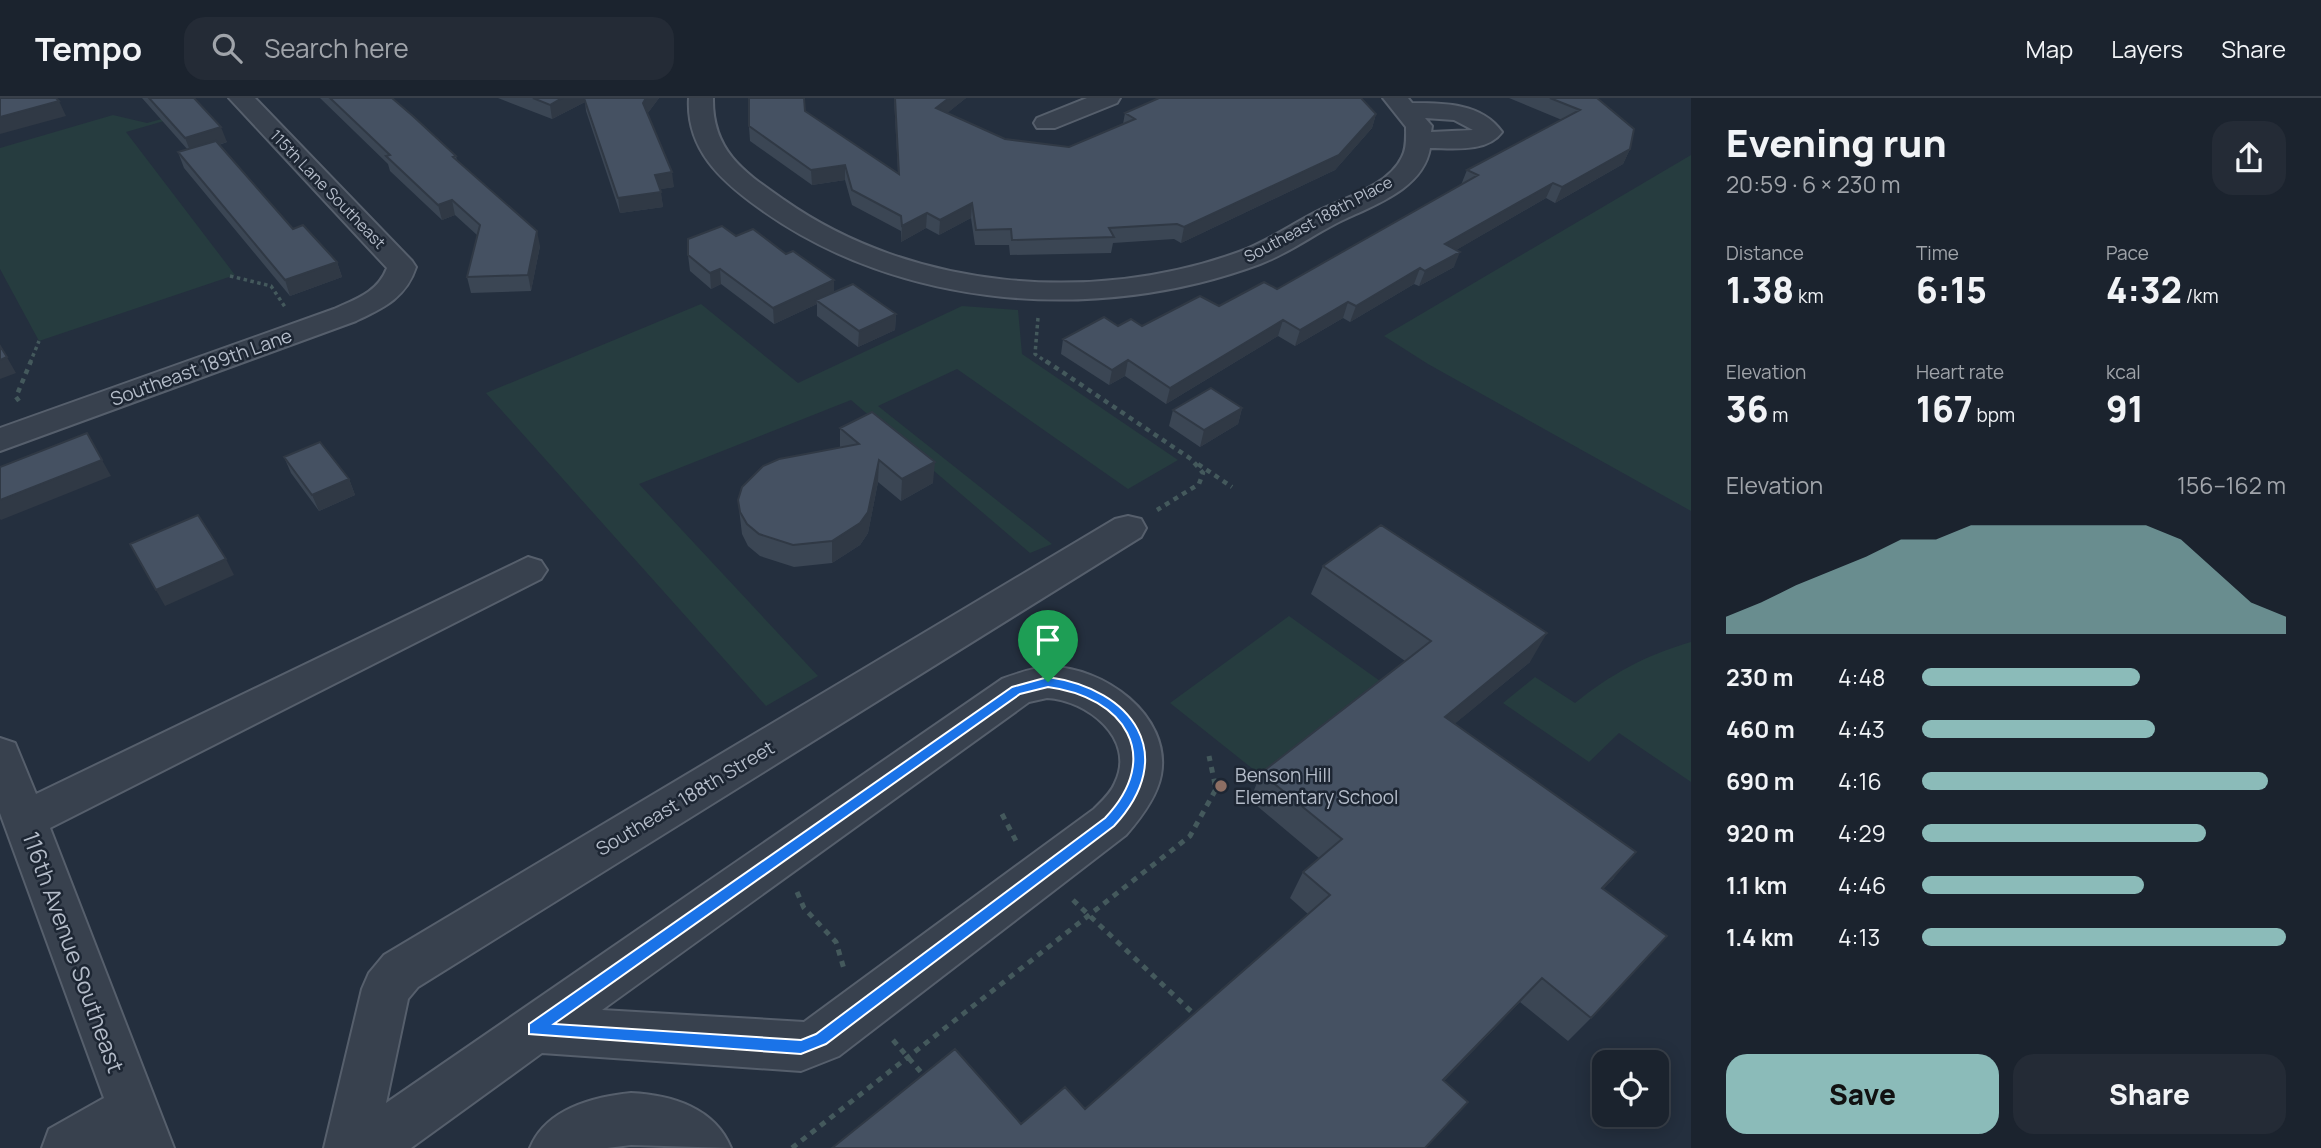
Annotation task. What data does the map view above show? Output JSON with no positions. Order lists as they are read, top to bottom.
{
  "streets": {
    "street": [
      "115th Lane Southeast",
      "Southeast 188th Place",
      "Southeast 189th Lane",
      "Southeast 188th Street",
      "116th Avenue Southeast"
    ]
  },
  "crossings": [
    ["115th Lane Southeast", "Southeast 189th Lane"]
  ],
  "places": ["Benson Hill Elementary School"],
  "page": {
    "header": "Tempo",
    "search": "Search here",
    "nav": ["Map", "Layers", "Share"],
    "heading": ["Evening run", "20:59 · 6 × 230 m"],
    "stats": [
      ["Distance", "1.38 km"],
      ["Time", "6:15"],
      ["Pace", "4:32 /km"],
      ["Elevation", "36 m"],
      ["Heart rate", "167 bpm"],
      ["kcal", "91"]
    ],
    "chart": ["Elevation", "156–162 m"],
    "list": [
      {
        "name": "230 m",
        "note": "4:48"
      },
      {
        "name": "460 m",
        "note": "4:43"
      },
      {
        "name": "690 m",
        "note": "4:16"
      },
      {
        "name": "920 m",
        "note": "4:29"
      },
      {
        "name": "1.1 km",
        "note": "4:46"
      },
      {
        "name": "1.4 km",
        "note": "4:13"
      }
    ],
    "buttons": ["Save", "Share"]
  }
}
